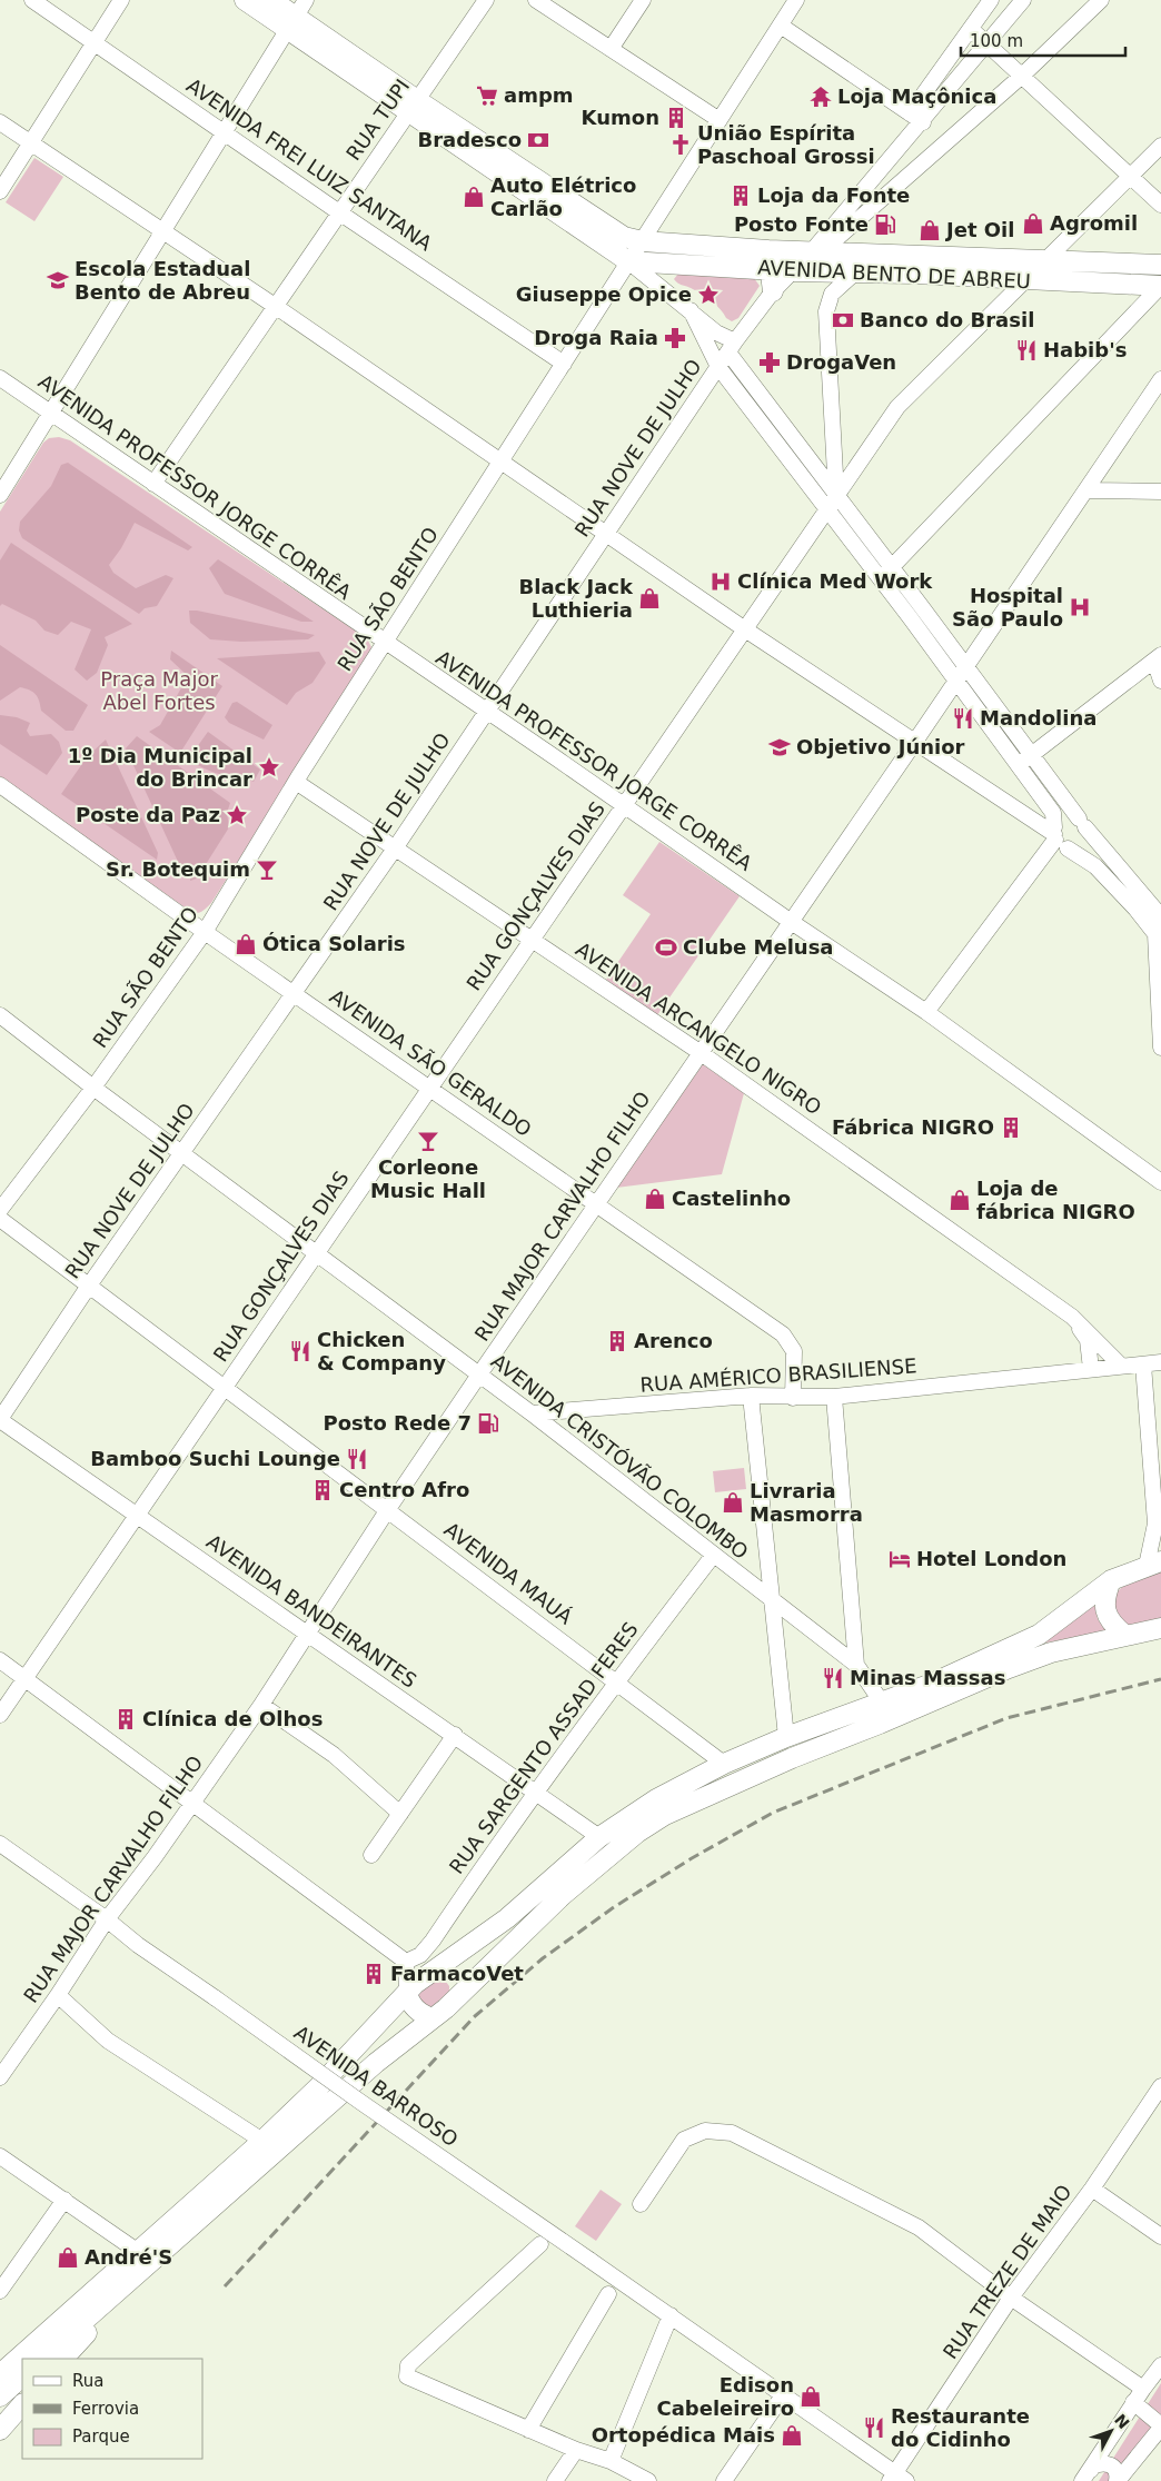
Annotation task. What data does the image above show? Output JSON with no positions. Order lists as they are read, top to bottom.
{
  "streets": {
    "main road": ["AVENIDA BENTO DE ABREU"],
    "street": [
      "RUA TUPI",
      "AVENIDA FREI LUIZ SANTANA",
      "RUA NOVE DE JULHO",
      "AVENIDA PROFESSOR JORGE CORRÊA",
      "RUA SÃO BENTO",
      "RUA GONÇALVES DIAS",
      "AVENIDA ARCANGELO NIGRO",
      "AVENIDA SÃO GERALDO",
      "RUA MAJOR CARVALHO FILHO",
      "RUA AMÉRICO BRASILIENSE",
      "AVENIDA CRISTÓVÃO COLOMBO",
      "AVENIDA MAUÁ",
      "AVENIDA BANDEIRANTES",
      "RUA SARGENTO ASSAD FERES",
      "AVENIDA BARROSO",
      "RUA TREZE DE MAIO"
    ]
  },
  "crossings": [
    ["RUA TUPI", "AVENIDA FREI LUIZ SANTANA"],
    ["RUA TUPI", "AVENIDA BENTO DE ABREU"],
    ["RUA TUPI", "AVENIDA PROFESSOR JORGE CORRÊA"],
    ["AVENIDA FREI LUIZ SANTANA", "RUA SÃO BENTO"],
    ["AVENIDA BENTO DE ABREU", "RUA NOVE DE JULHO"],
    ["AVENIDA BENTO DE ABREU", "RUA SÃO BENTO"],
    ["AVENIDA BENTO DE ABREU", "RUA GONÇALVES DIAS"],
    ["RUA NOVE DE JULHO", "AVENIDA PROFESSOR JORGE CORRÊA"],
    ["RUA NOVE DE JULHO", "AVENIDA ARCANGELO NIGRO"],
    ["RUA NOVE DE JULHO", "AVENIDA SÃO GERALDO"],
    ["RUA NOVE DE JULHO", "AVENIDA CRISTÓVÃO COLOMBO"],
    ["RUA NOVE DE JULHO", "AVENIDA MAUÁ"],
    ["RUA NOVE DE JULHO", "AVENIDA BANDEIRANTES"],
    ["AVENIDA PROFESSOR JORGE CORRÊA", "RUA SÃO BENTO"],
    ["AVENIDA PROFESSOR JORGE CORRÊA", "RUA GONÇALVES DIAS"],
    ["AVENIDA PROFESSOR JORGE CORRÊA", "RUA MAJOR CARVALHO FILHO"],
    ["RUA SÃO BENTO", "AVENIDA ARCANGELO NIGRO"],
    ["RUA SÃO BENTO", "AVENIDA SÃO GERALDO"],
    ["RUA SÃO BENTO", "AVENIDA CRISTÓVÃO COLOMBO"],
    ["RUA GONÇALVES DIAS", "AVENIDA ARCANGELO NIGRO"],
    ["RUA GONÇALVES DIAS", "AVENIDA SÃO GERALDO"],
    ["RUA GONÇALVES DIAS", "AVENIDA CRISTÓVÃO COLOMBO"],
    ["RUA GONÇALVES DIAS", "AVENIDA MAUÁ"],
    ["RUA GONÇALVES DIAS", "AVENIDA BANDEIRANTES"],
    ["AVENIDA ARCANGELO NIGRO", "RUA MAJOR CARVALHO FILHO"],
    ["AVENIDA ARCANGELO NIGRO", "RUA AMÉRICO BRASILIENSE"],
    ["AVENIDA SÃO GERALDO", "RUA MAJOR CARVALHO FILHO"],
    ["AVENIDA SÃO GERALDO", "RUA AMÉRICO BRASILIENSE"],
    ["RUA MAJOR CARVALHO FILHO", "AVENIDA CRISTÓVÃO COLOMBO"],
    ["RUA MAJOR CARVALHO FILHO", "AVENIDA MAUÁ"],
    ["RUA MAJOR CARVALHO FILHO", "AVENIDA BANDEIRANTES"],
    ["RUA MAJOR CARVALHO FILHO", "AVENIDA BARROSO"],
    ["RUA AMÉRICO BRASILIENSE", "AVENIDA CRISTÓVÃO COLOMBO"],
    ["AVENIDA CRISTÓVÃO COLOMBO", "RUA SARGENTO ASSAD FERES"],
    ["AVENIDA MAUÁ", "RUA SARGENTO ASSAD FERES"],
    ["AVENIDA BANDEIRANTES", "RUA SARGENTO ASSAD FERES"],
    ["AVENIDA BARROSO", "RUA TREZE DE MAIO"]
  ],
  "parks": ["Praça Major Abel Fortes"],
  "places": {
    "supermarket": ["ampm"],
    "temple": ["Loja Maçônica"],
    "building": [
      "Kumon",
      "Loja da Fonte",
      "Fábrica NIGRO",
      "Arenco",
      "Centro Afro",
      "Clínica de Olhos",
      "FarmacoVet"
    ],
    "bank": ["Bradesco", "Banco do Brasil"],
    "church": ["União Espírita Paschoal Grossi"],
    "shop": [
      "Auto Elétrico Carlão",
      "Agromil",
      "Jet Oil",
      "Black Jack Luthieria",
      "Ótica Solaris",
      "Castelinho",
      "Loja de fábrica NIGRO",
      "Livraria Masmorra",
      "André'S",
      "Edison Cabeleireiro",
      "Ortopédica Mais"
    ],
    "fuel station": ["Posto Fonte", "Posto Rede 7"],
    "school or university": ["Escola Estadual Bento de Abreu", "Objetivo Júnior"],
    "place": ["Giuseppe Opice", "1º Dia Municipal do Brincar", "Poste da Paz"],
    "pharmacy": ["Droga Raia", "DrogaVen"],
    "restaurant": [
      "Habib's",
      "Mandolina",
      "Chicken & Company",
      "Bamboo Suchi Lounge",
      "Minas Massas",
      "Restaurante do Cidinho"
    ],
    "hospital": ["Clínica Med Work", "Hospital São Paulo"],
    "bar": ["Sr. Botequim", "Corleone Music Hall"],
    "sports": ["Clube Melusa"],
    "hotel": ["Hotel London"]
  },
  "legend": ["Rua", "Ferrovia", "Parque"],
  "scale_bar": "100 m",
  "north": "top right"
}
